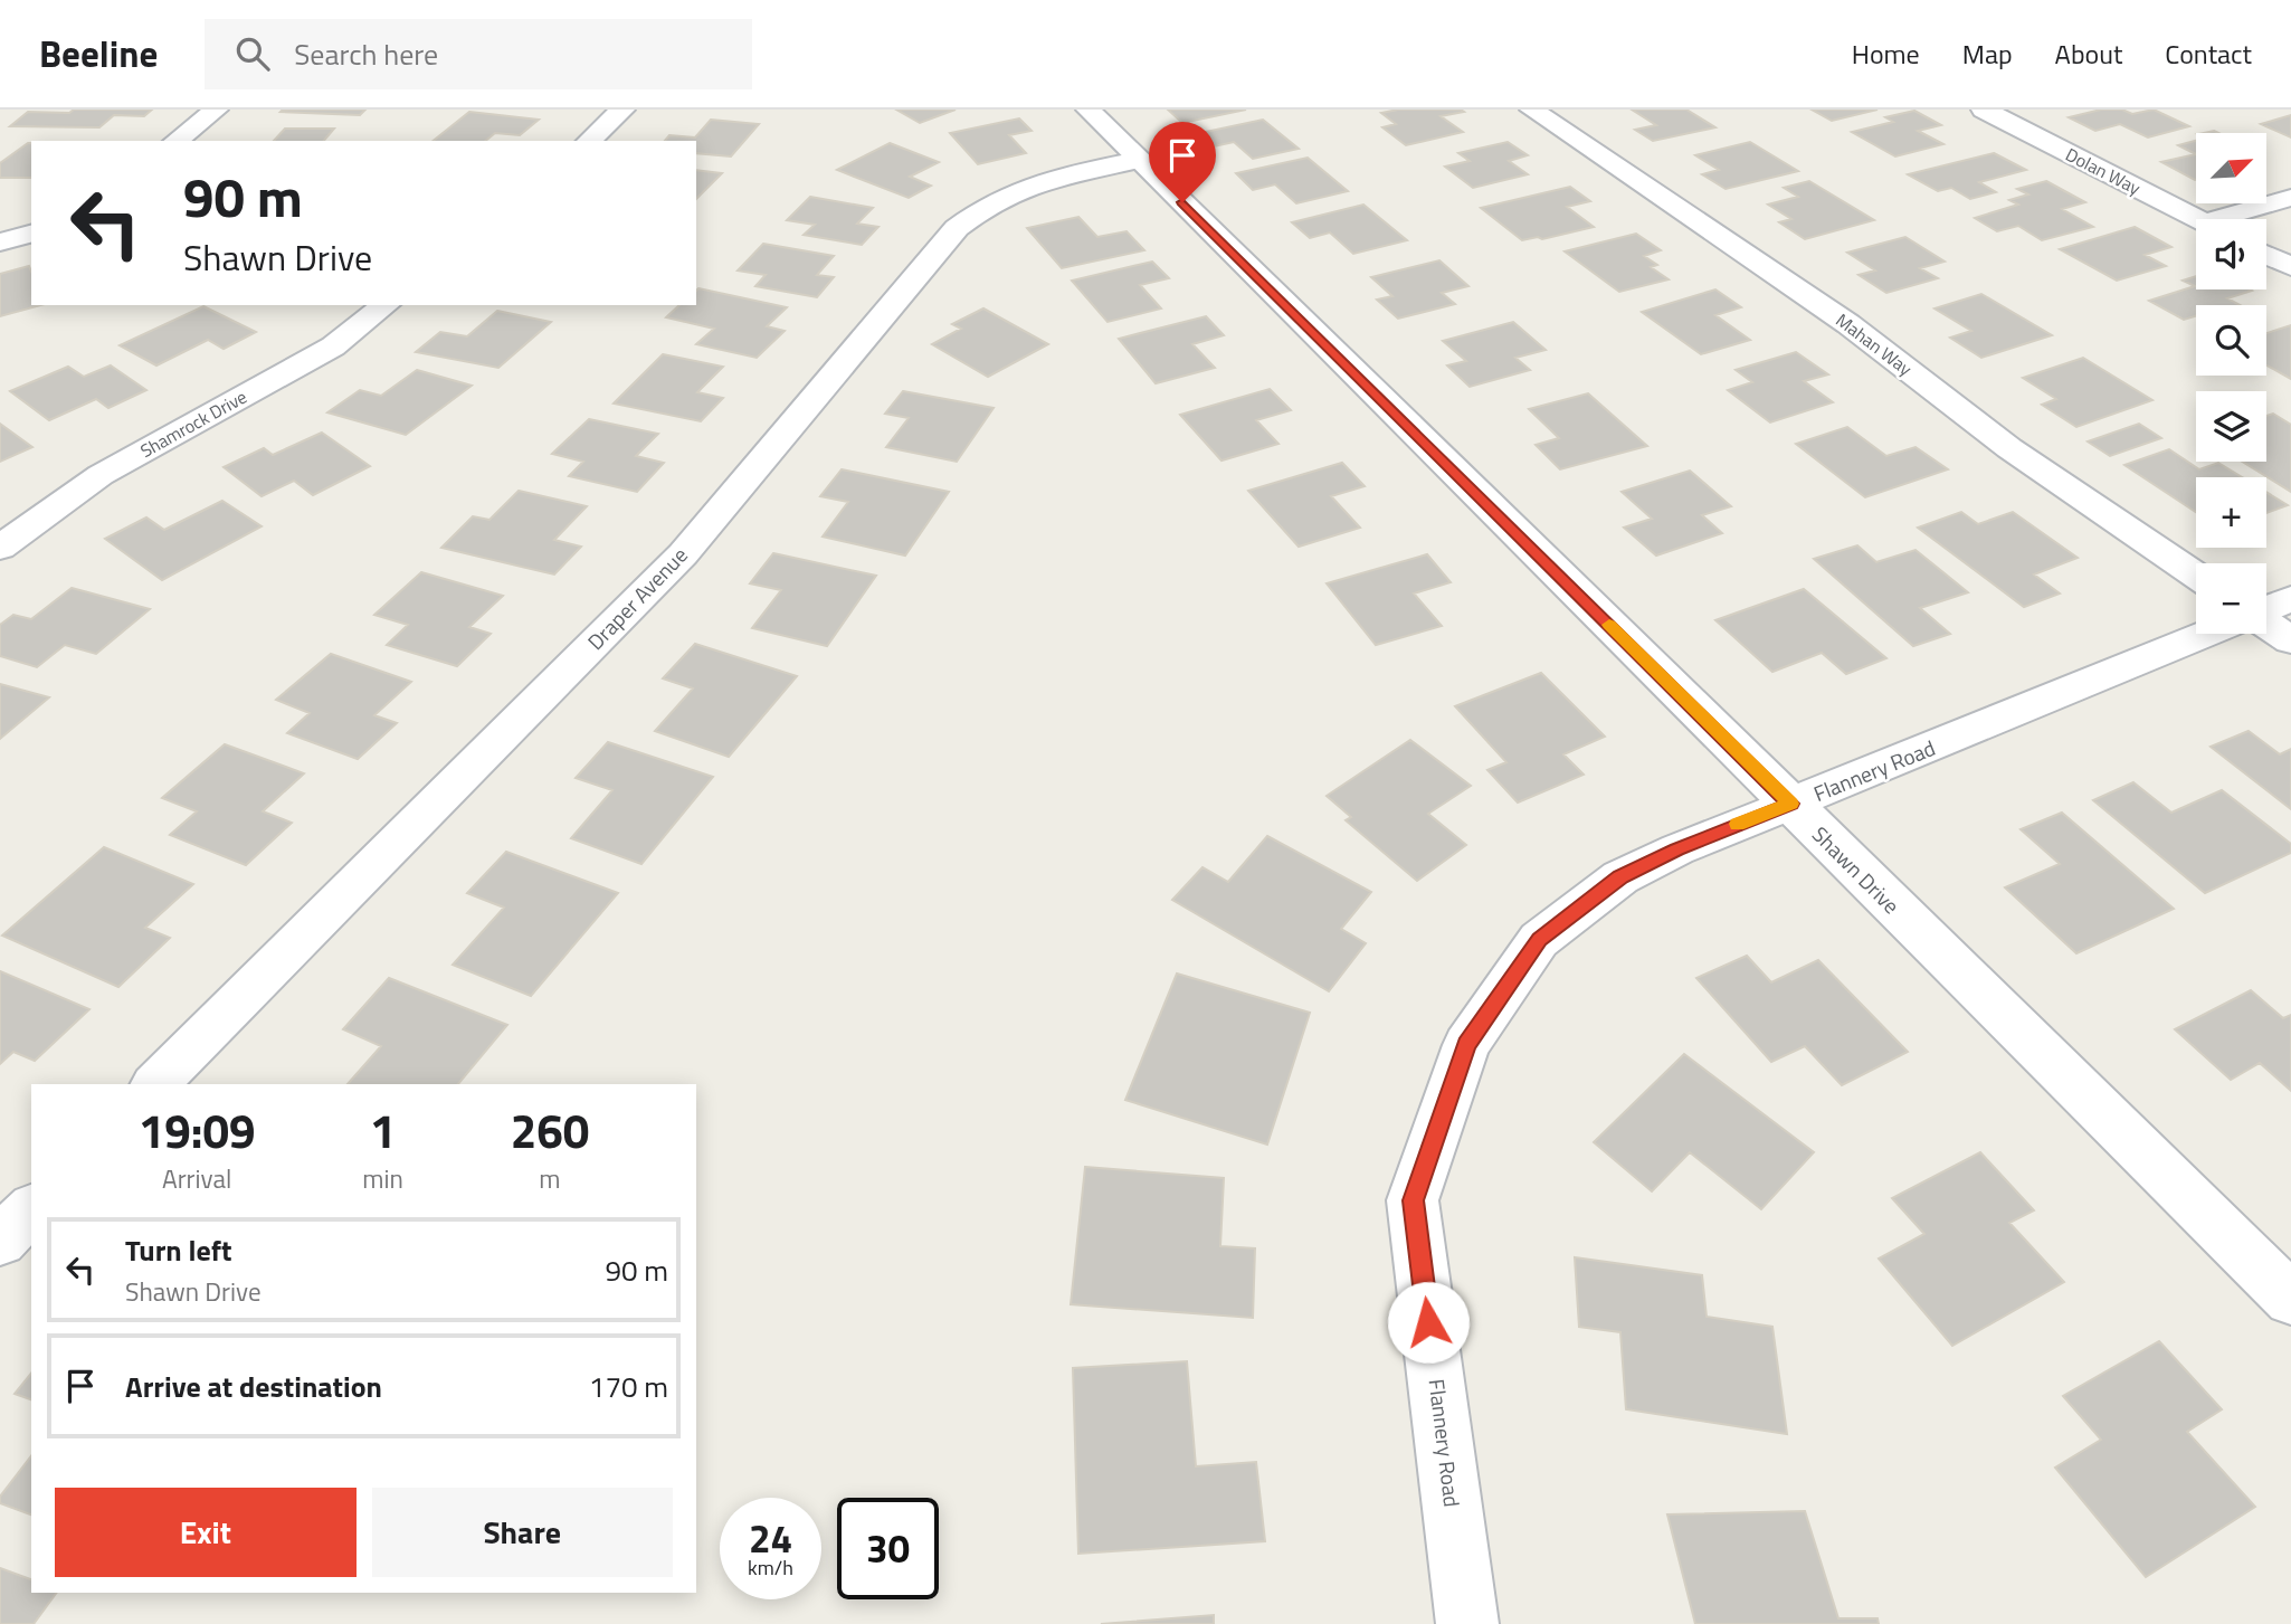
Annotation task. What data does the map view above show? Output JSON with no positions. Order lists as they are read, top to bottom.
{
  "streets": {
    "street": [
      "Dolan Way",
      "Mahan Way",
      "Shamrock Drive",
      "Draper Avenue",
      "Flannery Road",
      "Shawn Drive"
    ]
  },
  "crossings": [
    ["Draper Avenue", "Shawn Drive"],
    ["Flannery Road", "Shawn Drive"]
  ],
  "north": "top right",
  "page": {
    "header": "Beeline",
    "search": "Search here",
    "nav": [
      "Home",
      "Map",
      "About",
      "Contact"
    ],
    "map_buttons": ["+", "−"],
    "turn": ["90 m", "Shawn Drive"],
    "eta": [
      "19:09",
      "Arrival",
      "1",
      "min",
      "260",
      "m"
    ],
    "list": [
      {
        "name": "Turn left",
        "note": "Shawn Drive",
        "value": "90 m"
      },
      {
        "name": "Arrive at destination",
        "value": "170 m"
      }
    ],
    "buttons": ["Exit", "Share"],
    "speed": "24 km/h",
    "limit": "30"
  }
}
